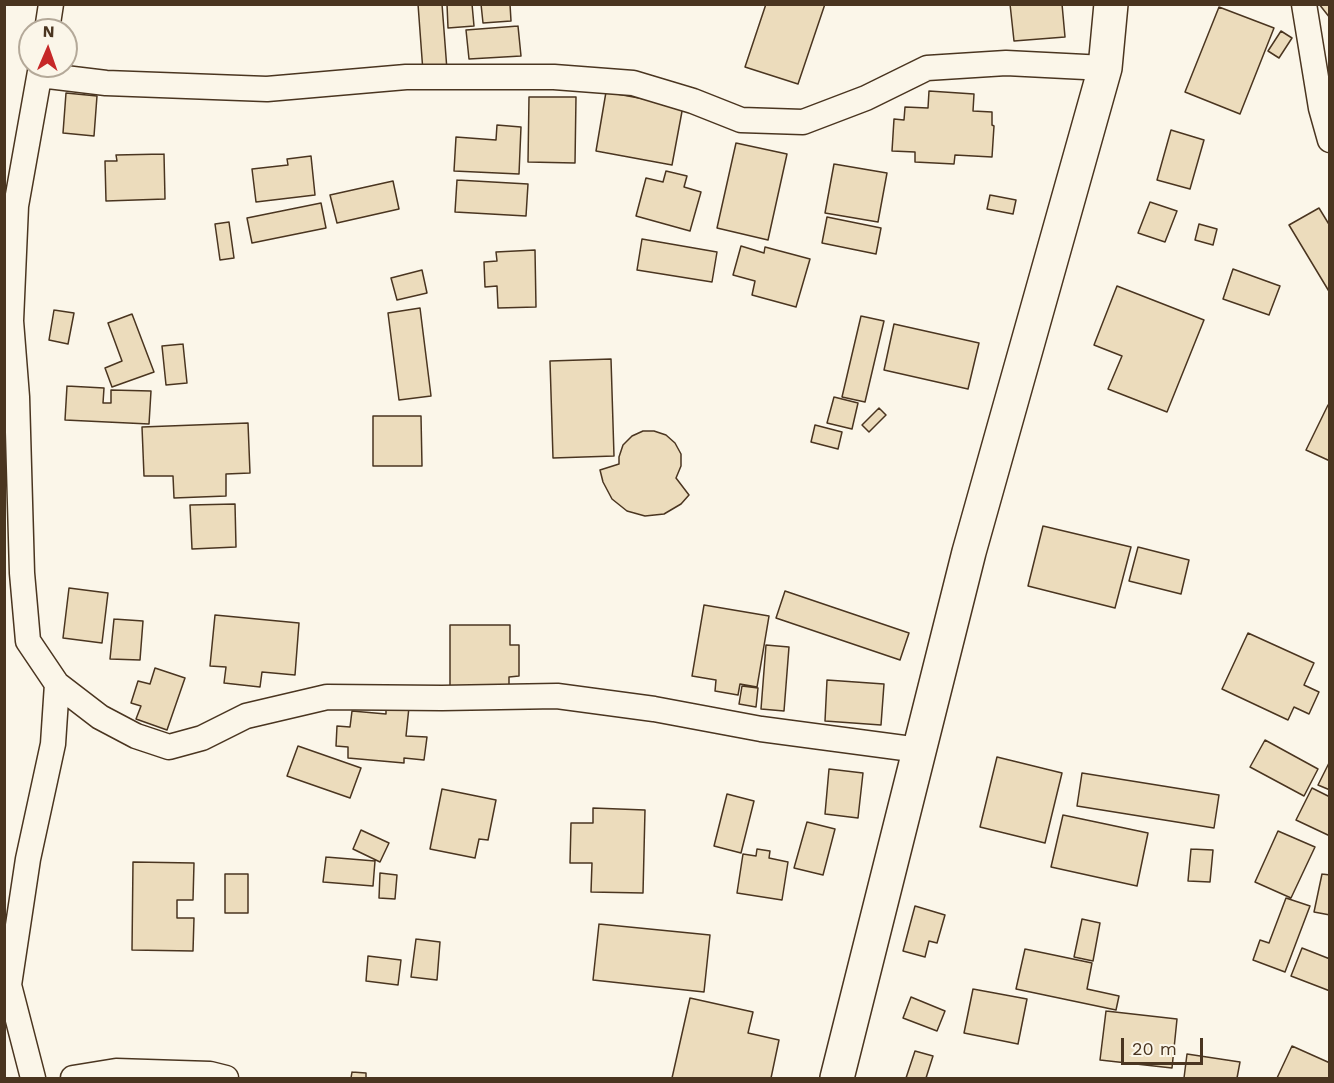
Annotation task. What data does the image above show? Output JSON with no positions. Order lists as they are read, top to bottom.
{
  "scale_bar": "20 m",
  "north": "top"
}
